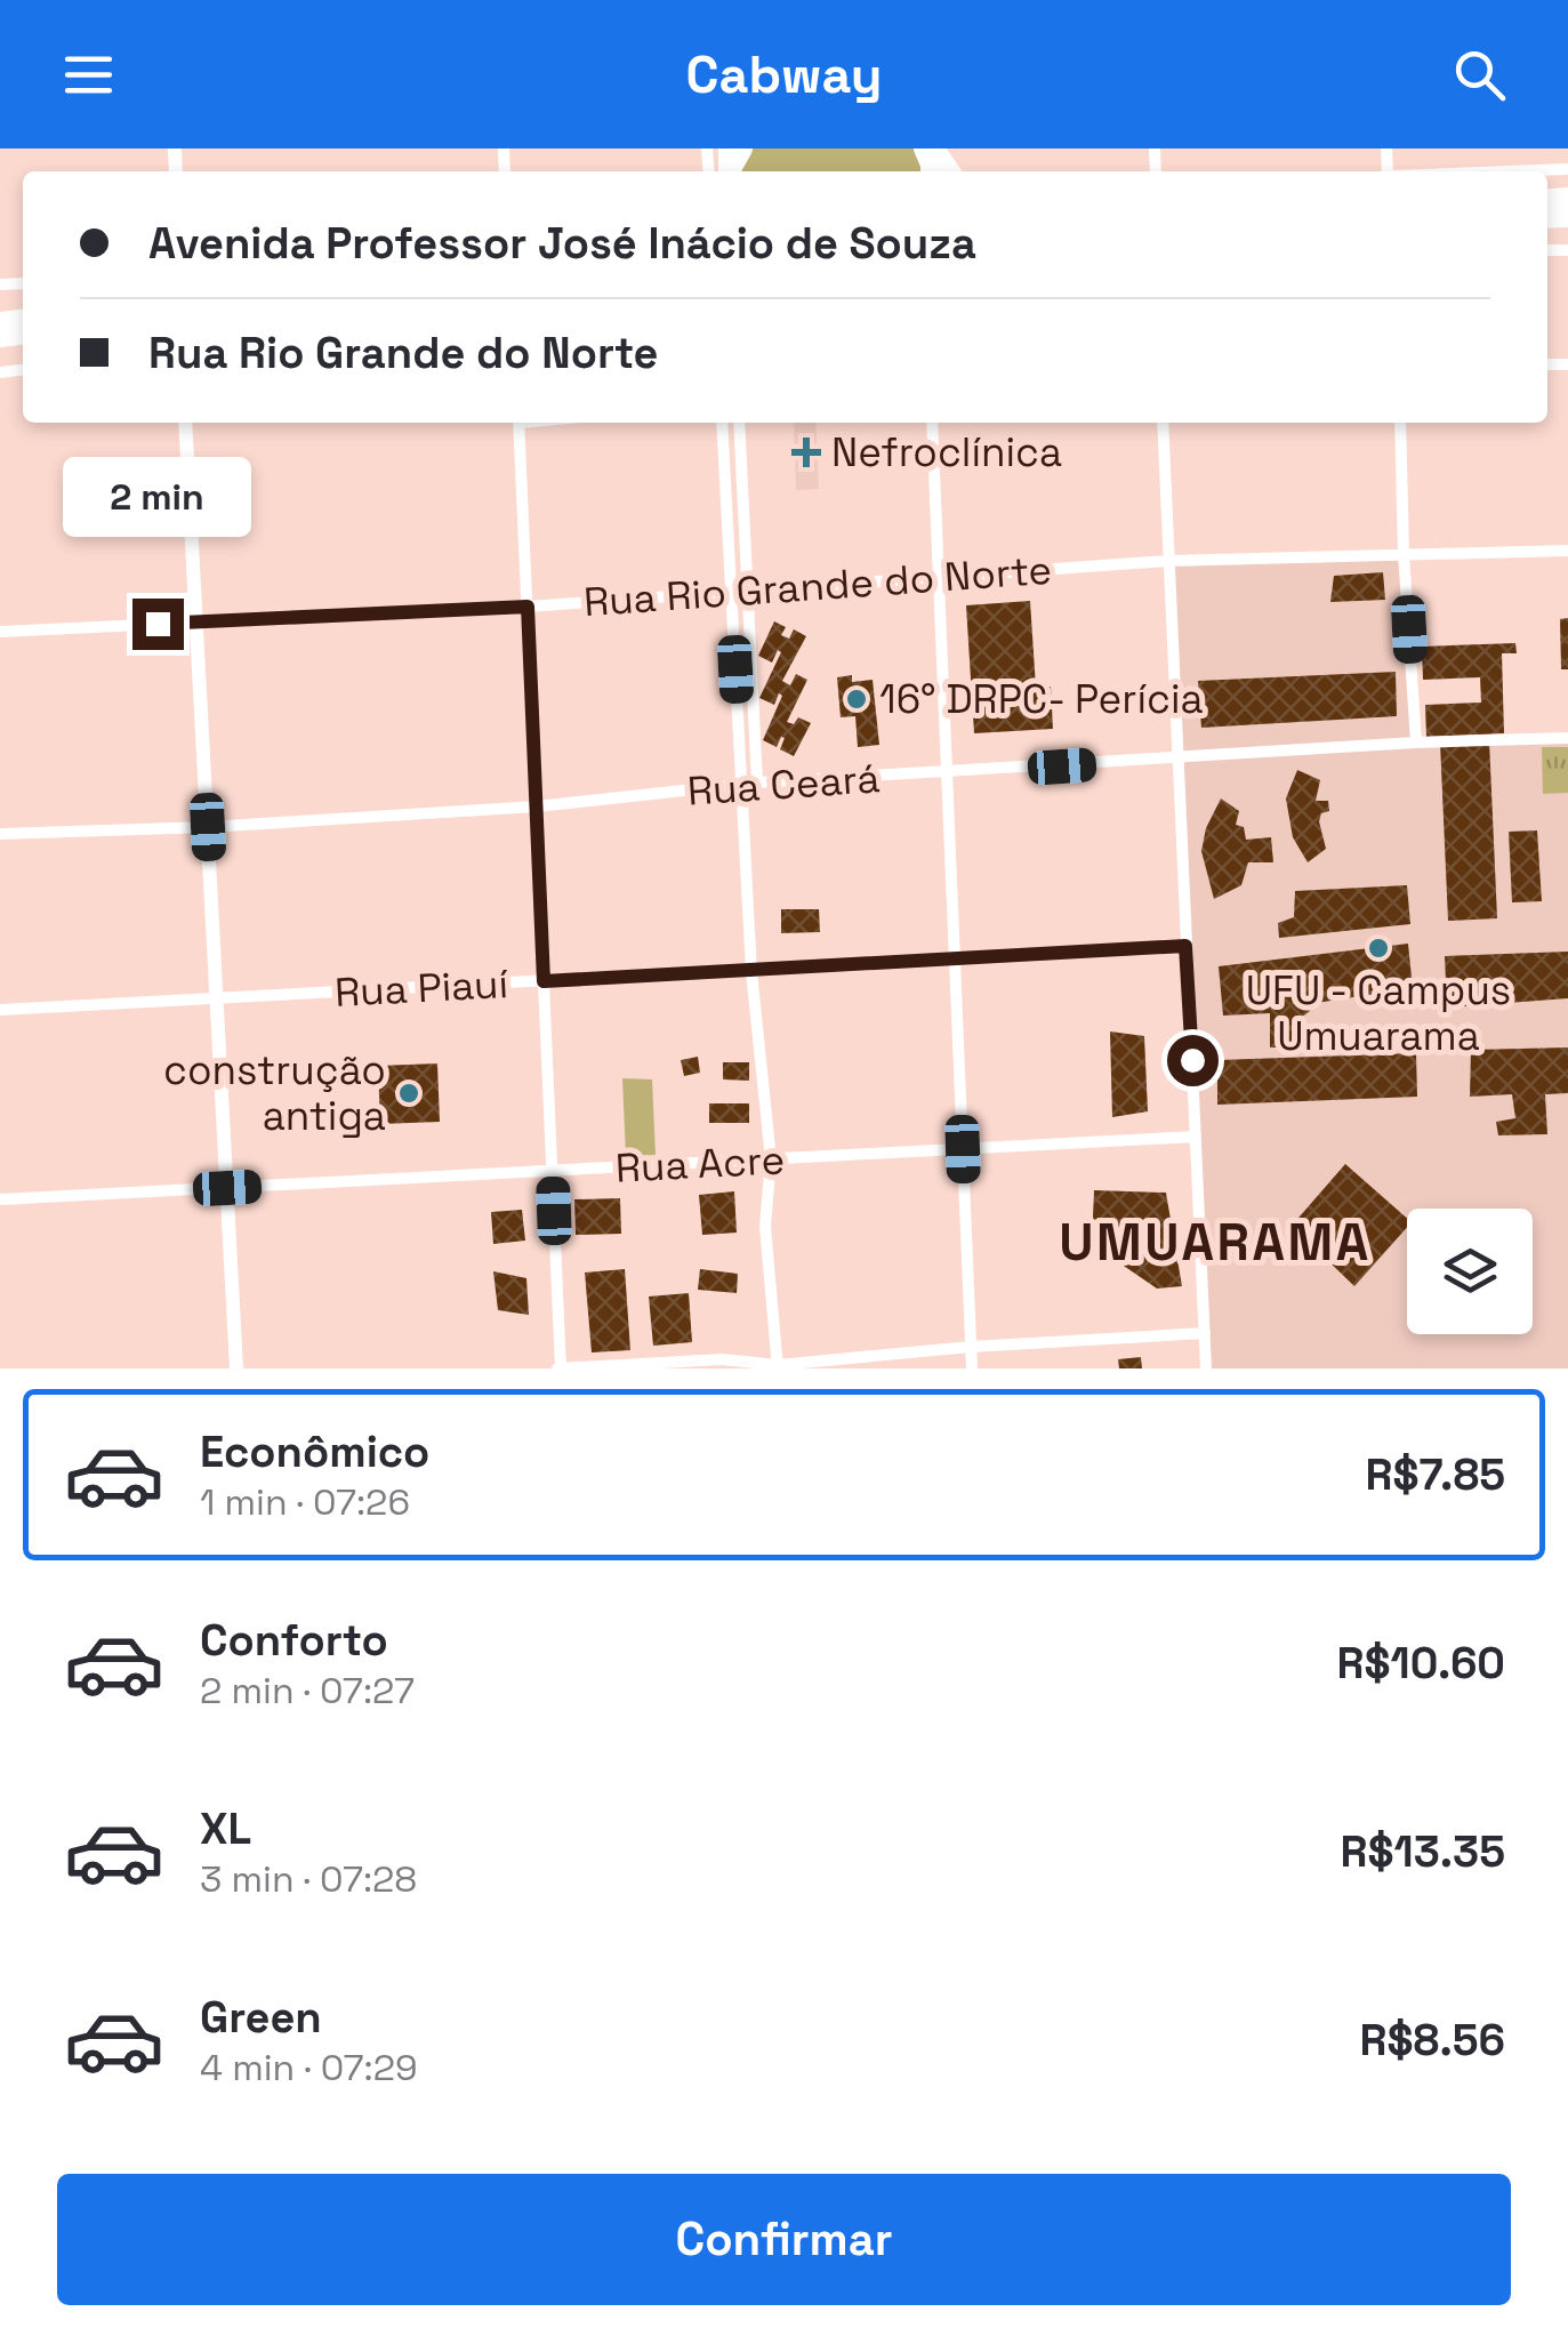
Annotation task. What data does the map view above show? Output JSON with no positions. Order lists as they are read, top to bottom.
{
  "streets": {
    "street": [
      "Rua Rio Grande do Norte",
      "Rua Ceará",
      "Rua Piauí",
      "Rua Acre"
    ]
  },
  "districts": ["UMUARAMA"],
  "places": {
    "health": ["Nefroclínica"],
    "other": ["16° DRPC- Perícia", "UFU - Campus Umuarama", "construção antiga"]
  },
  "page": {
    "header": "Cabway",
    "banner": ["Avenida Professor José Inácio de Souza", "Rua Rio Grande do Norte"],
    "bubble": "2 min",
    "list": [
      {
        "name": "Econômico",
        "note": "1 min · 07:26",
        "value": "R$7.85"
      },
      {
        "name": "Conforto",
        "note": "2 min · 07:27",
        "value": "R$10.60"
      },
      {
        "name": "XL",
        "note": "3 min · 07:28",
        "value": "R$13.35"
      },
      {
        "name": "Green",
        "note": "4 min · 07:29",
        "value": "R$8.56"
      }
    ],
    "buttons": "Confirmar"
  }
}
